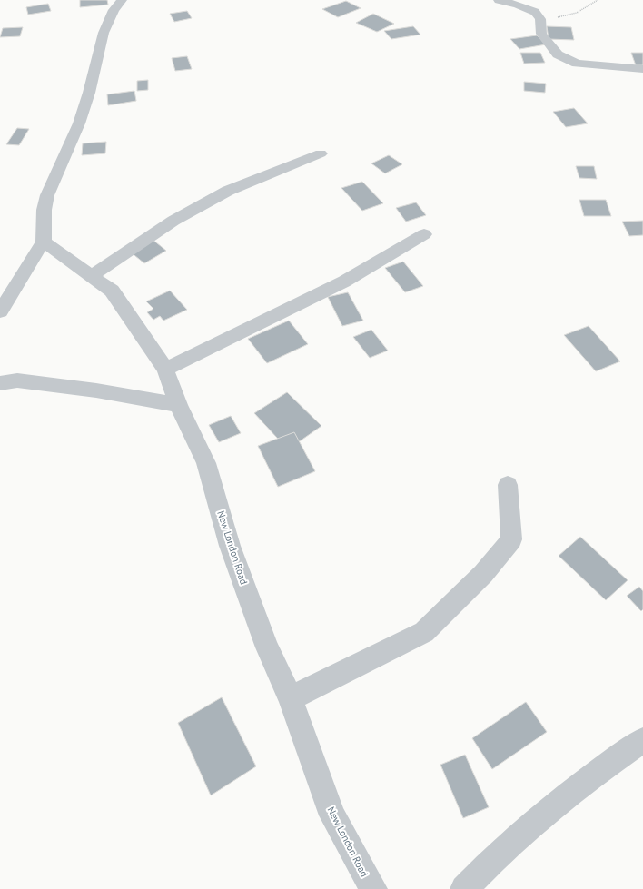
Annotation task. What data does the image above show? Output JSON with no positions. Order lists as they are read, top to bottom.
{
  "streets": {
    "street": ["New London Road"]
  }
}
